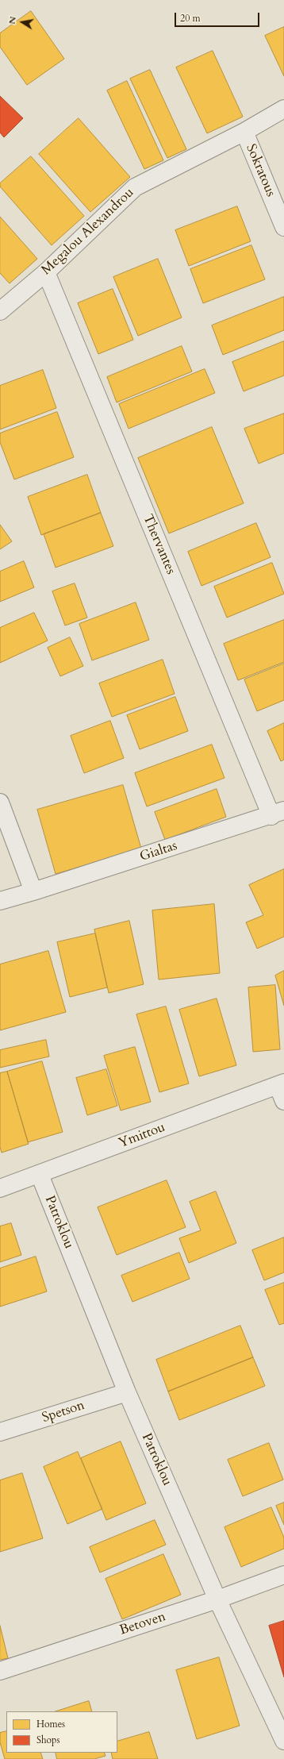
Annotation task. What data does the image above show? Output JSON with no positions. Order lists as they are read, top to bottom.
{
  "streets": {
    "street": [
      "Sokratous",
      "Megalou Alexandrou",
      "Thervantes",
      "Gialtas",
      "Ymittou",
      "Patroklou",
      "Spetson",
      "Betoven"
    ]
  },
  "crossings": [
    ["Sokratous", "Megalou Alexandrou"],
    ["Megalou Alexandrou", "Thervantes"],
    ["Thervantes", "Gialtas"],
    ["Ymittou", "Patroklou"],
    ["Patroklou", "Spetson"],
    ["Patroklou", "Betoven"]
  ],
  "legend": ["Homes", "Shops"],
  "scale_bar": "20 m",
  "north": "left"
}
